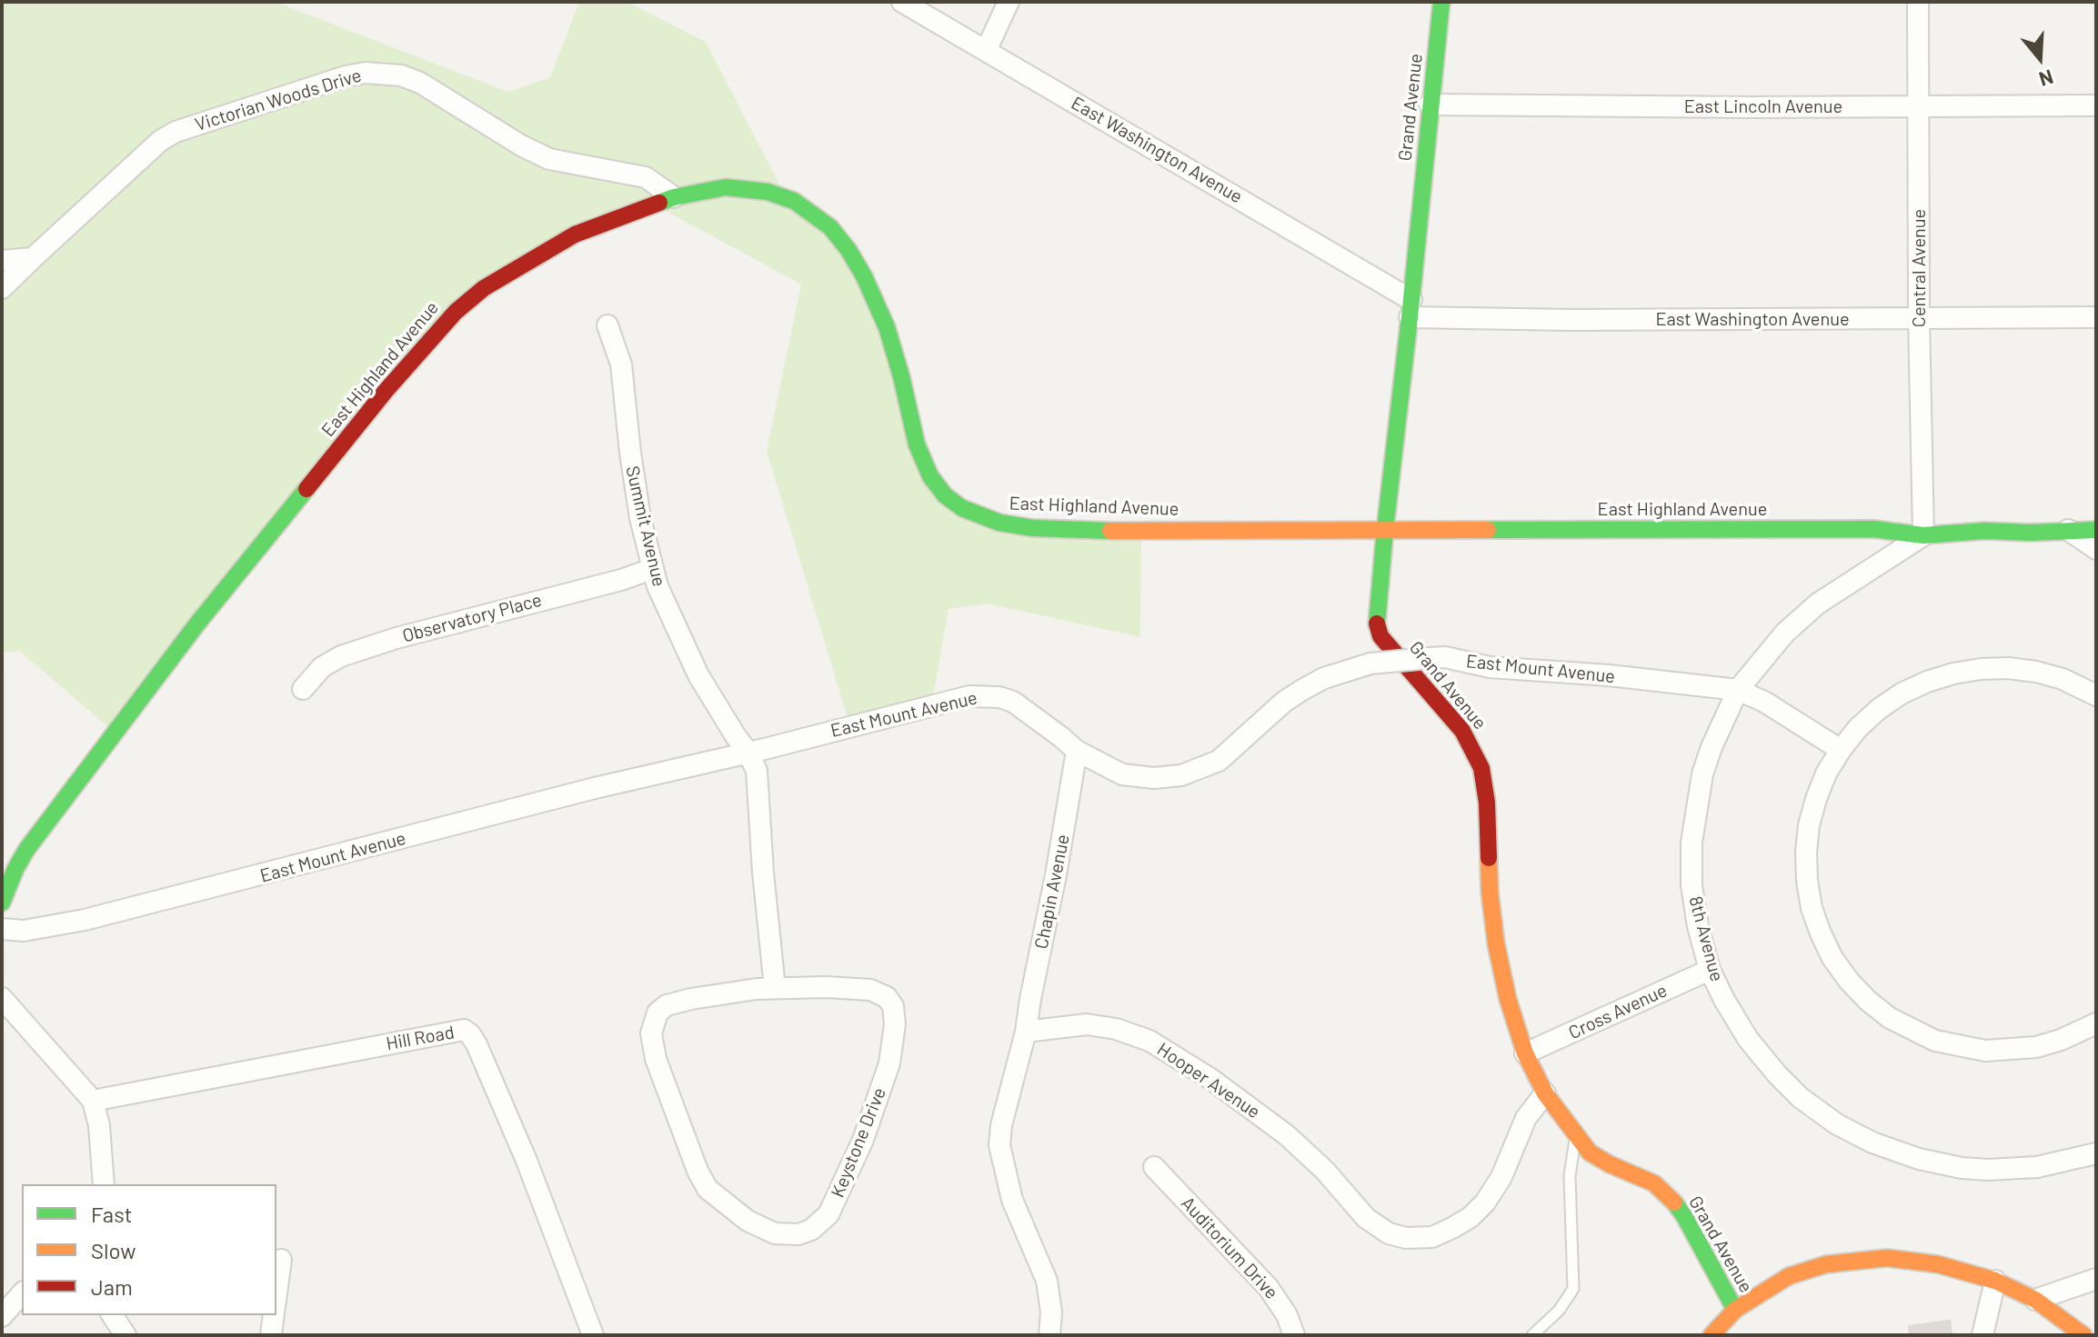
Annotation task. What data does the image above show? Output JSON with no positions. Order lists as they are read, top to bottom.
{
  "streets": {
    "street": [
      "Victorian Woods Drive",
      "East Lincoln Avenue",
      "Grand Avenue",
      "East Washington Avenue",
      "Central Avenue",
      "East Highland Avenue",
      "Summit Avenue",
      "Observatory Place",
      "East Mount Avenue",
      "Chapin Avenue",
      "8th Avenue",
      "Cross Avenue",
      "Hill Road",
      "Hooper Avenue",
      "Keystone Drive",
      "Auditorium Drive"
    ]
  },
  "crossings": [
    ["Victorian Woods Drive", "East Highland Avenue"],
    ["East Lincoln Avenue", "Grand Avenue"],
    ["East Lincoln Avenue", "Central Avenue"],
    ["Grand Avenue", "East Washington Avenue"],
    ["Grand Avenue", "East Highland Avenue"],
    ["Grand Avenue", "Cross Avenue"],
    ["Grand Avenue", "Hooper Avenue"],
    ["East Washington Avenue", "Central Avenue"],
    ["Central Avenue", "East Highland Avenue"],
    ["Central Avenue", "8th Avenue"],
    ["East Highland Avenue", "8th Avenue"],
    ["Summit Avenue", "Observatory Place"],
    ["Summit Avenue", "East Mount Avenue"],
    ["East Mount Avenue", "Chapin Avenue"],
    ["East Mount Avenue", "8th Avenue"],
    ["Chapin Avenue", "Hooper Avenue"],
    ["8th Avenue", "Cross Avenue"]
  ],
  "legend": ["Fast", "Slow", "Jam"],
  "north": "bottom"
}
